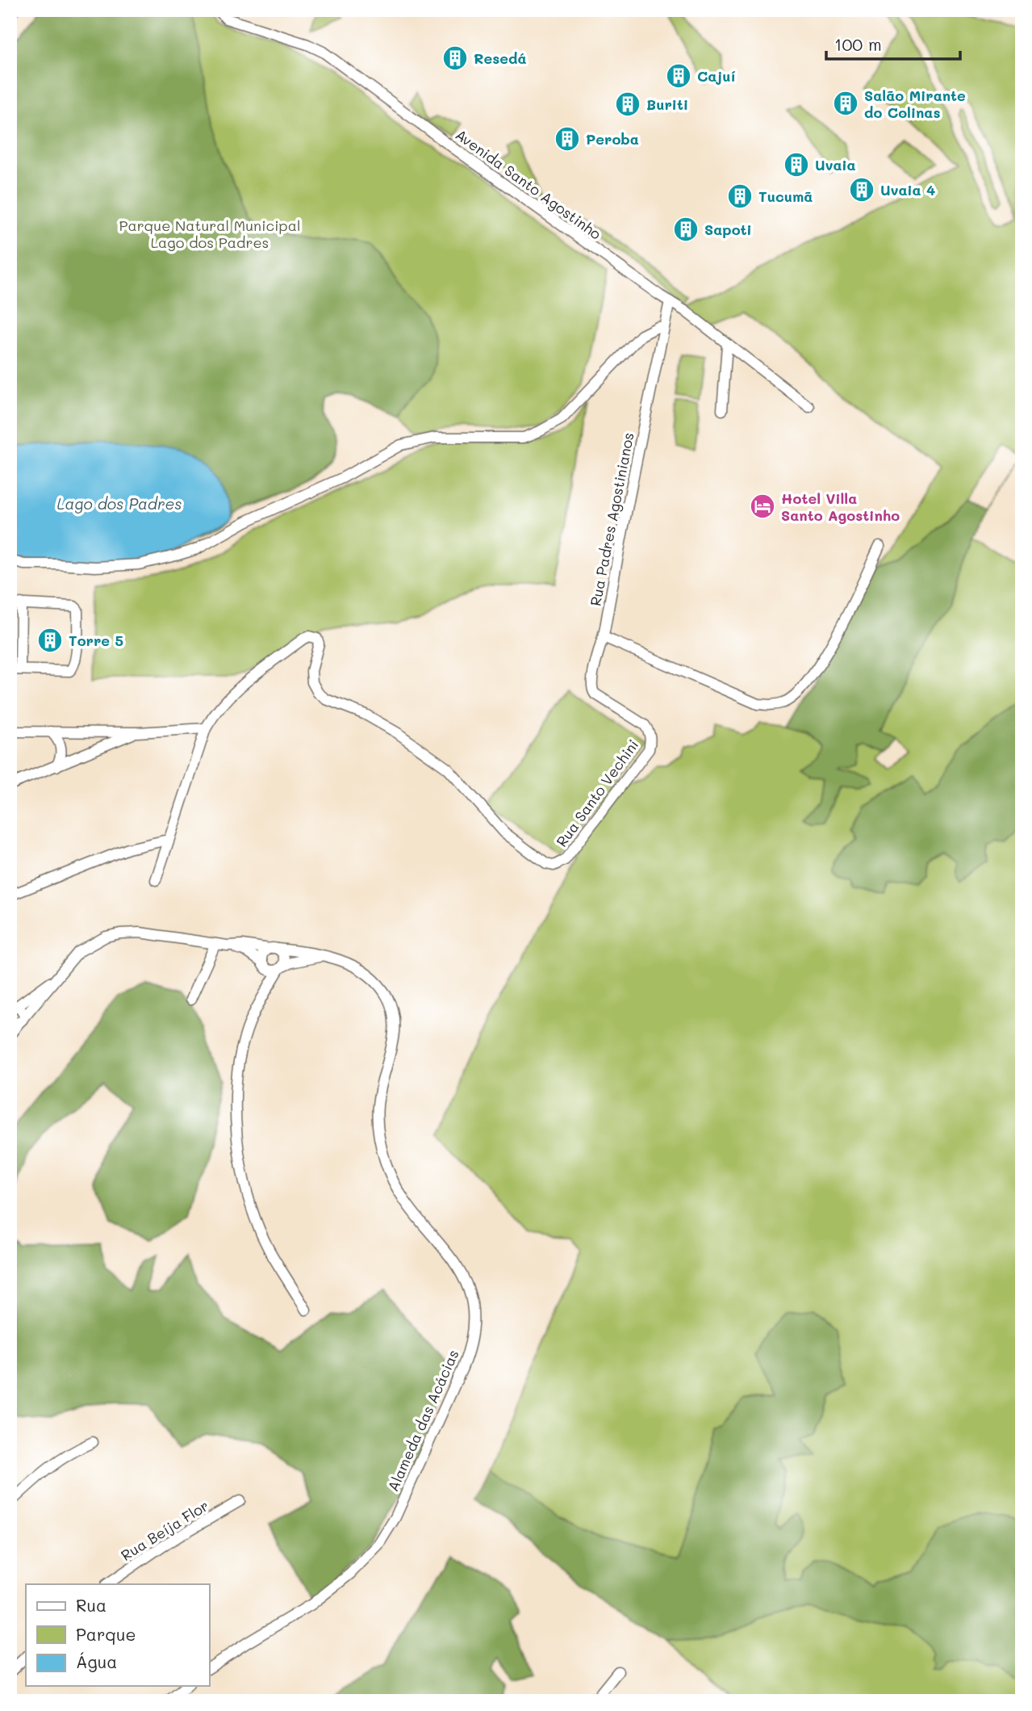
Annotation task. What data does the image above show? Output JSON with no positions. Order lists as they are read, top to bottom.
{
  "streets": {
    "street": [
      "Avenida Santo Agostinho",
      "Rua Padres Agostinianos",
      "Rua Santo Vechini",
      "Alameda das Acácias",
      "Rua Beíja Flor"
    ]
  },
  "crossings": [
    ["Avenida Santo Agostinho", "Rua Padres Agostinianos"],
    ["Rua Padres Agostinianos", "Rua Santo Vechini"]
  ],
  "water": ["Lago dos Padres"],
  "parks": ["Parque Natural Municipal Lago dos Padres"],
  "places": {
    "building": [
      "Resedá",
      "Cajuí",
      "Salão Mirante do Colinas",
      "Buriti",
      "Peroba",
      "Uvaia",
      "Uvaia 4",
      "Tucumã",
      "Sapoti",
      "Torre 5"
    ],
    "hotel": ["Hotel Villa Santo Agostinho"]
  },
  "legend": ["Rua", "Parque", "Água"],
  "scale_bar": "100 m"
}
